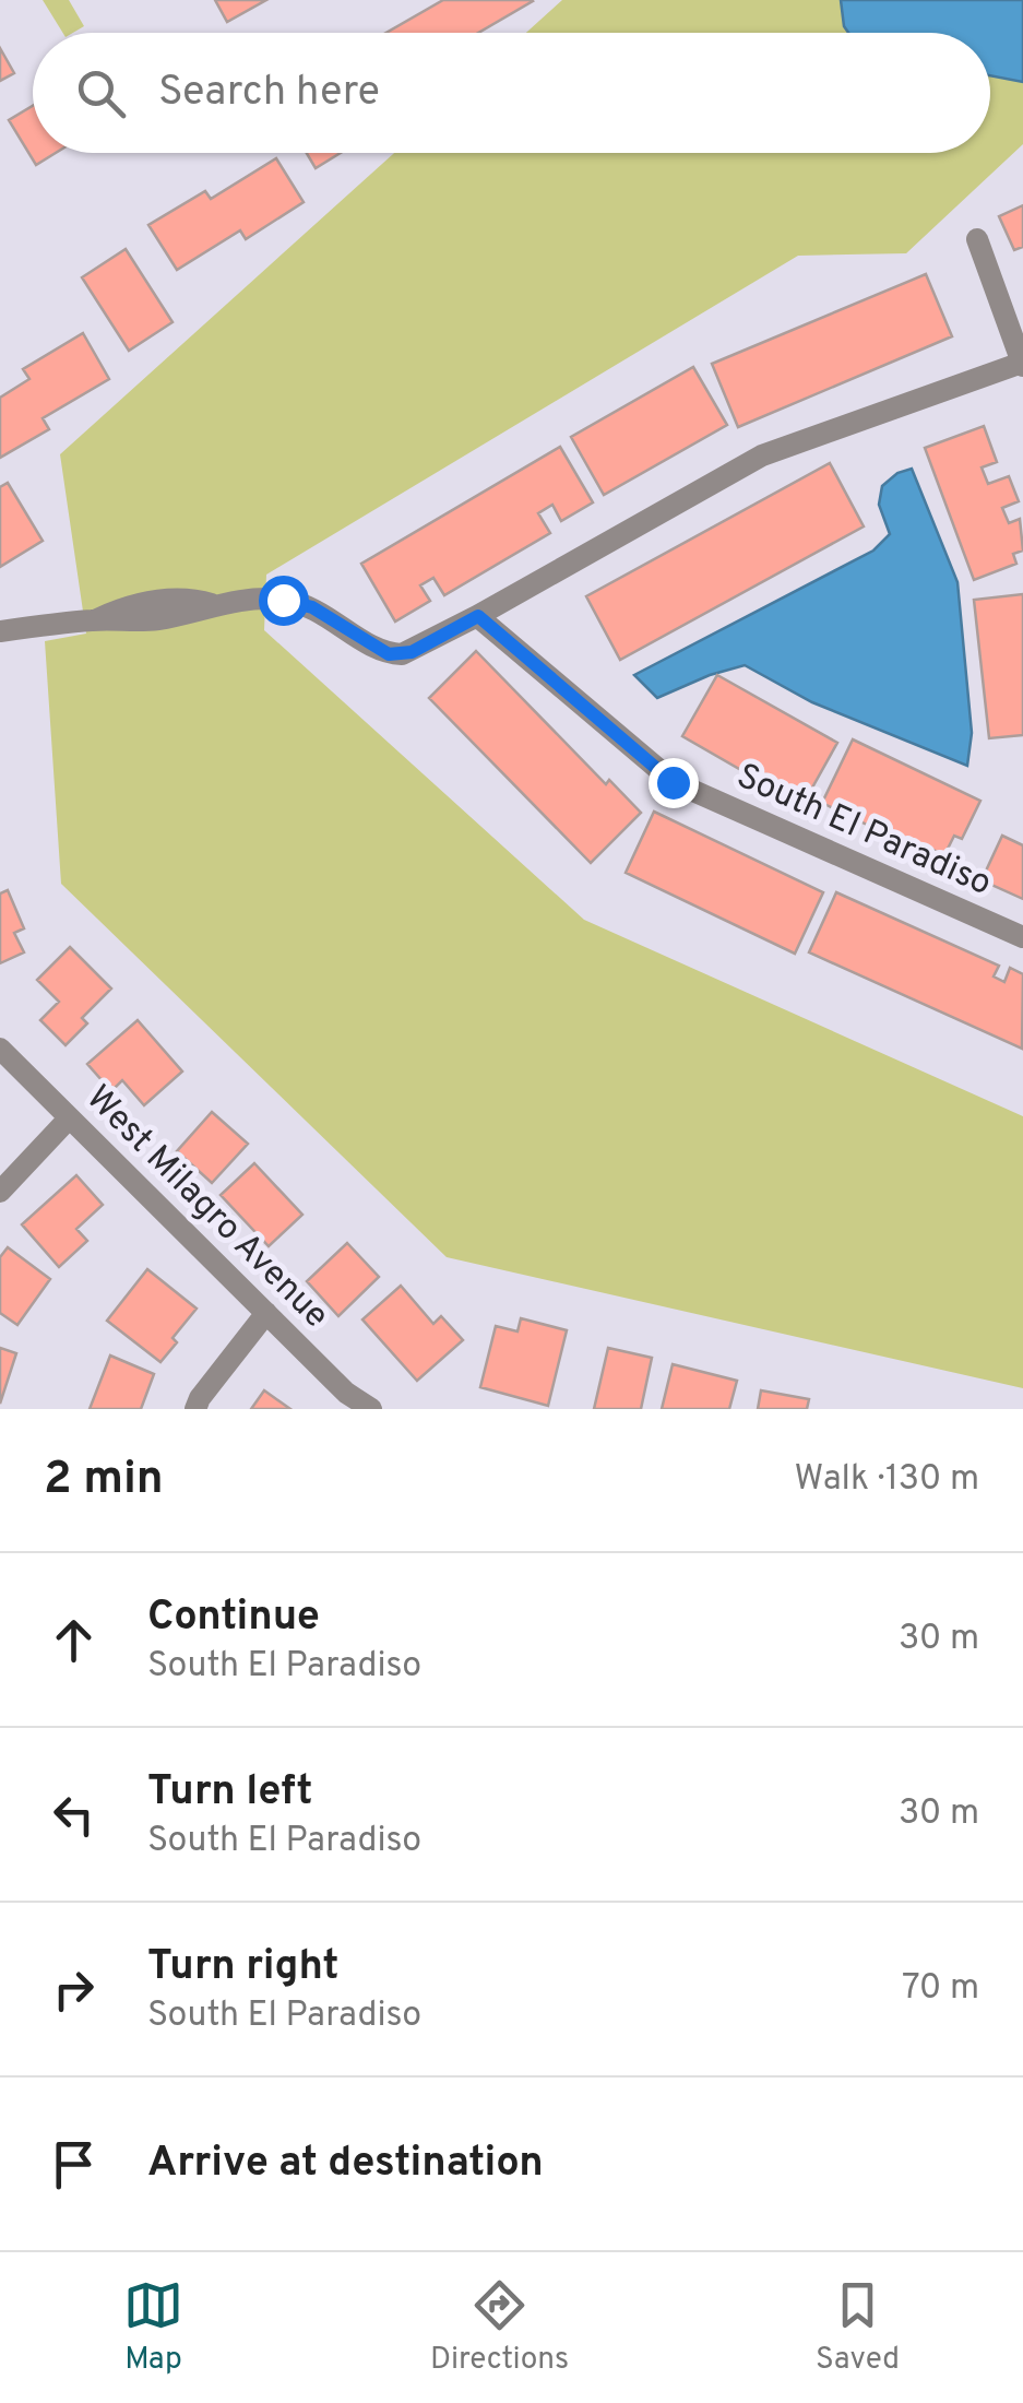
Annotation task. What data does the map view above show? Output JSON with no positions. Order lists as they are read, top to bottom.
{
  "streets": {
    "street": ["South El Paradiso", "West Milagro Avenue"]
  },
  "page": {
    "search": "Search here",
    "heading": ["2 min", "Walk · 130 m"],
    "list": [
      ["Continue", "South El Paradiso", "30 m"],
      ["Turn left", "South El Paradiso", "30 m"],
      ["Turn right", "South El Paradiso", "70 m"],
      "Arrive at destination"
    ],
    "nav": ["Map", "Directions", "Saved"]
  }
}
